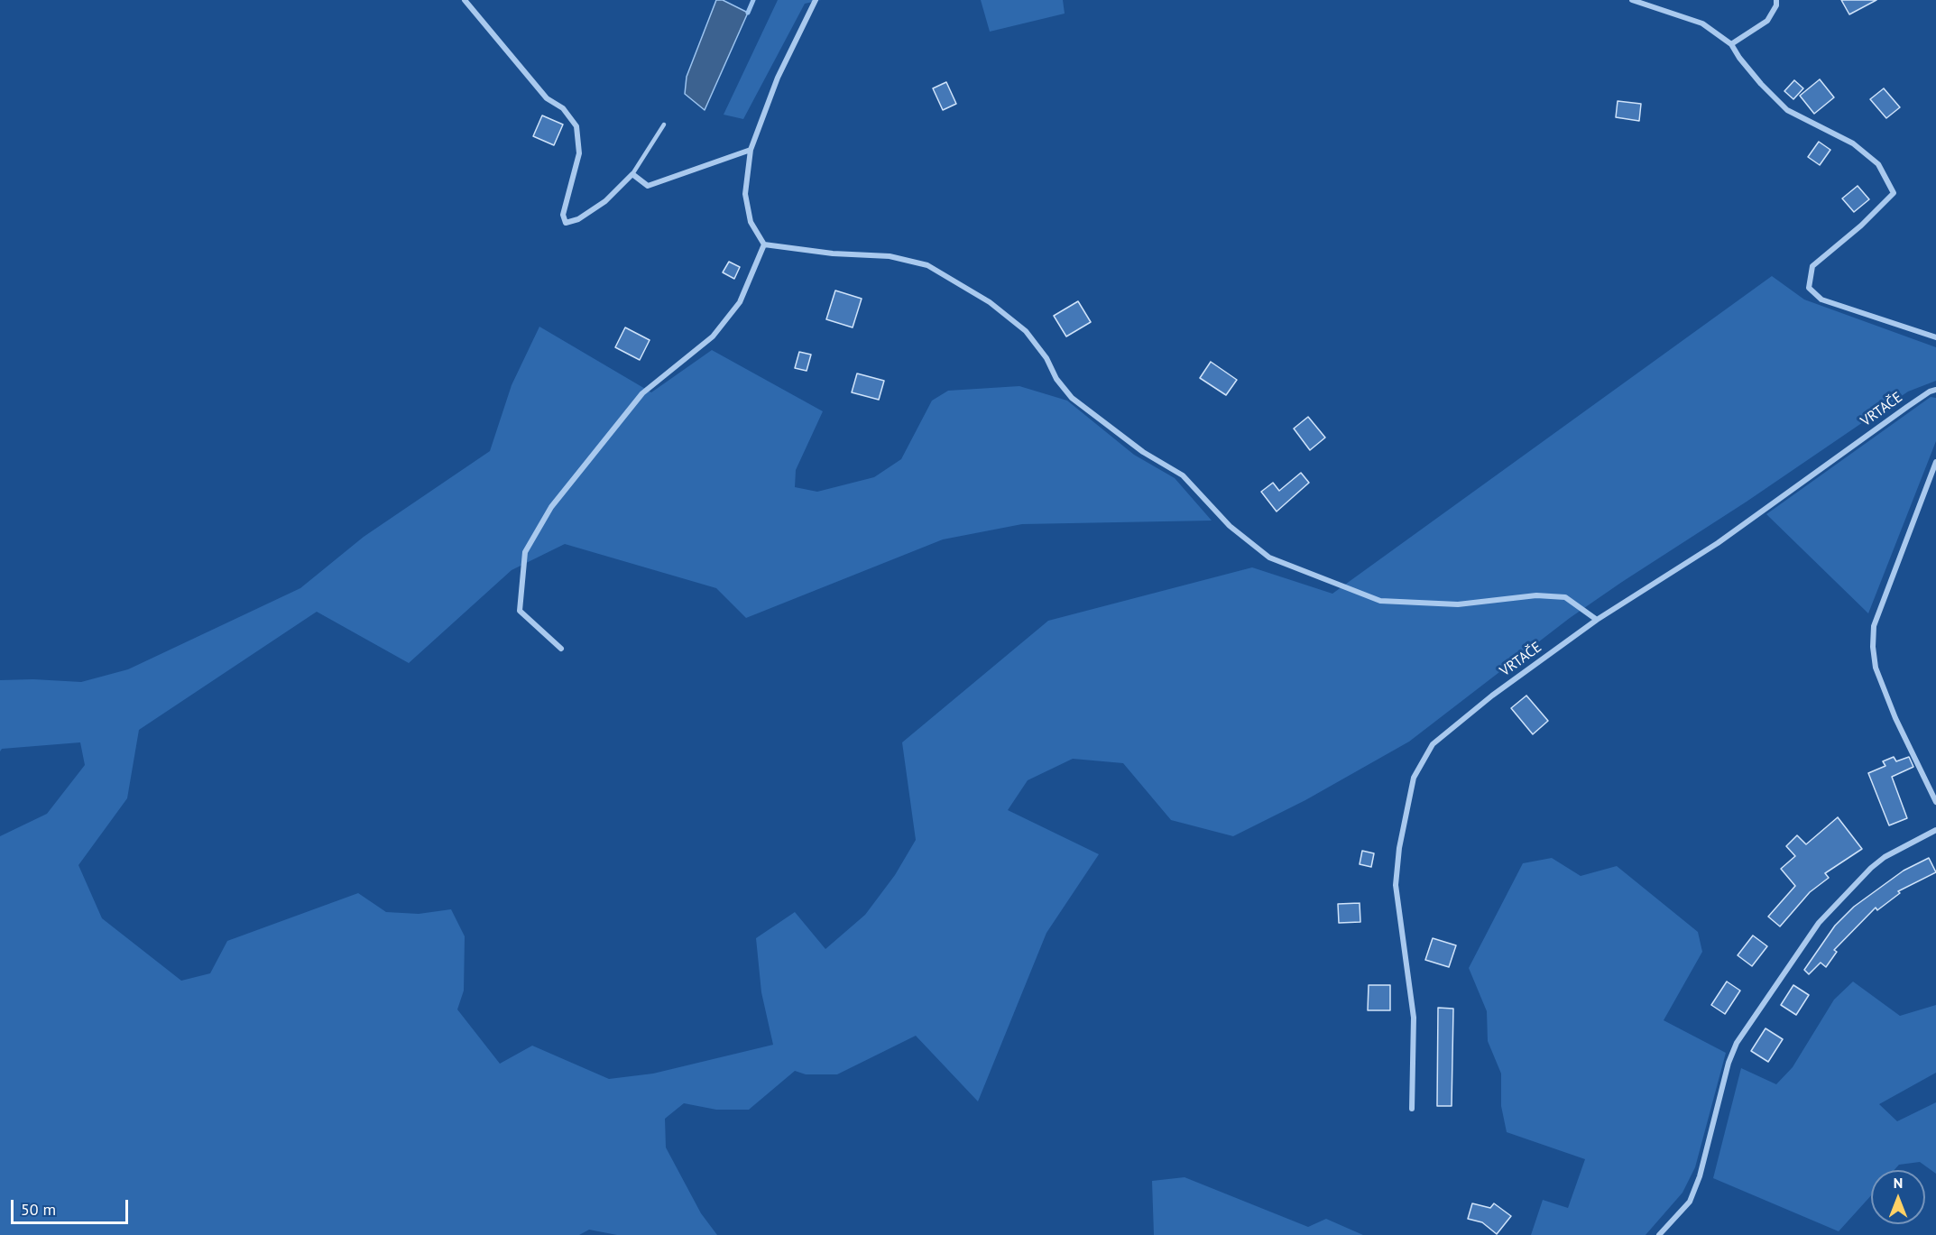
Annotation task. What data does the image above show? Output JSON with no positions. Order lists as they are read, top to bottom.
{
  "streets": {
    "street": ["VRTAČE"]
  },
  "scale_bar": "50 m",
  "north": "top"
}
